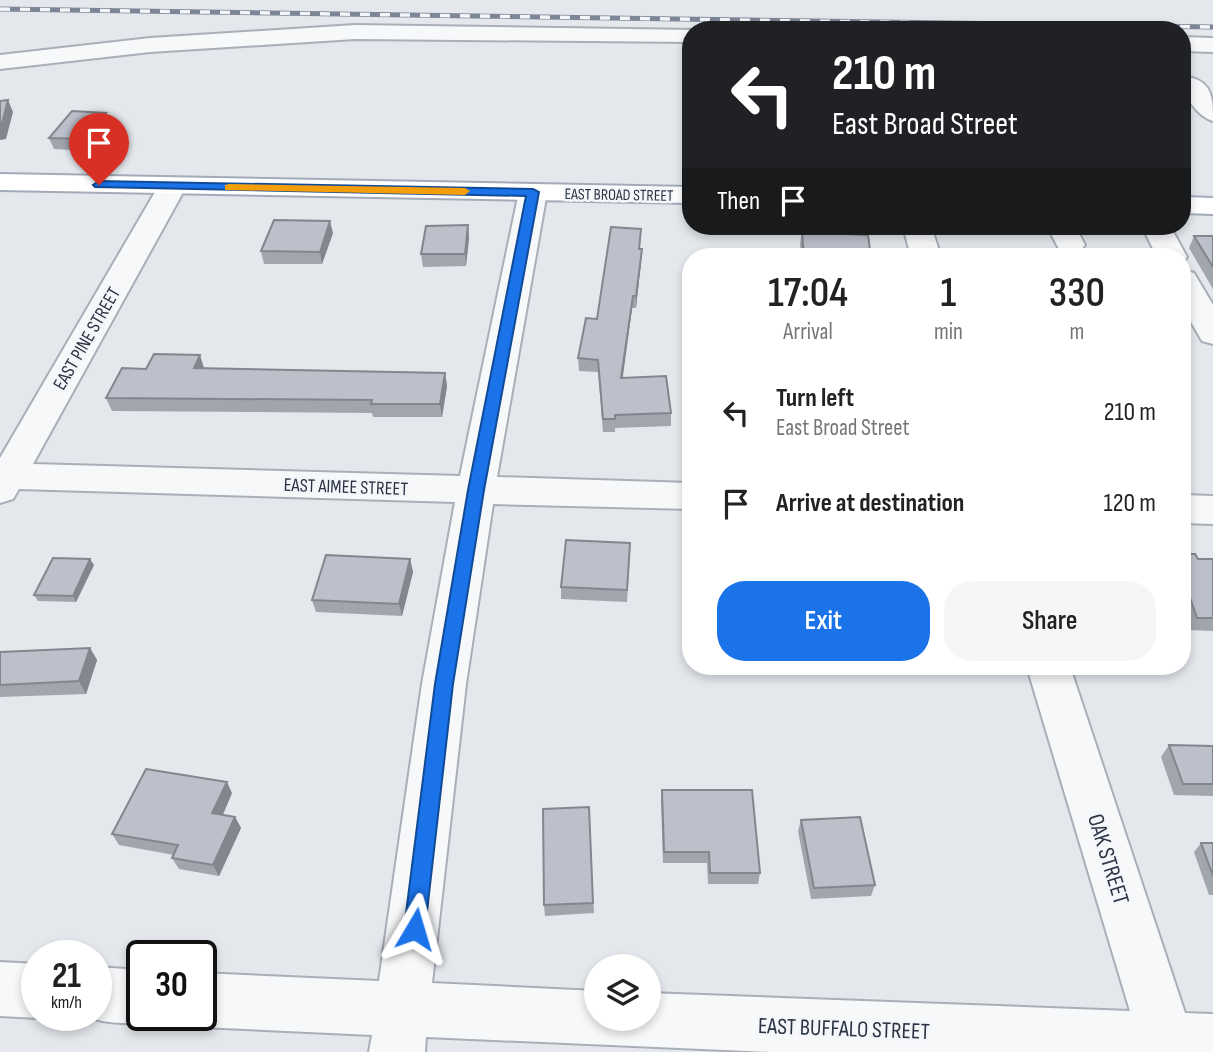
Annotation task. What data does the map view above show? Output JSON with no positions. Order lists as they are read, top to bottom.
{
  "streets": {
    "main road": ["EAST BROAD STREET"],
    "street": [
      "EAST PINE STREET",
      "EAST AIMEE STREET",
      "OAK STREET",
      "EAST BUFFALO STREET"
    ]
  },
  "crossings": [
    ["EAST BROAD STREET", "EAST PINE STREET"],
    ["EAST PINE STREET", "EAST AIMEE STREET"],
    ["OAK STREET", "EAST BUFFALO STREET"]
  ],
  "page": {
    "turn": ["210 m", "East Broad Street"],
    "then": "Then",
    "eta": [
      "17:04",
      "Arrival",
      "1",
      "min",
      "330",
      "m"
    ],
    "list": [
      {
        "name": "Turn left",
        "note": "East Broad Street",
        "value": "210 m"
      },
      {
        "name": "Arrive at destination",
        "value": "120 m"
      }
    ],
    "buttons": ["Exit", "Share"],
    "speed": "21 km/h",
    "limit": "30"
  }
}
